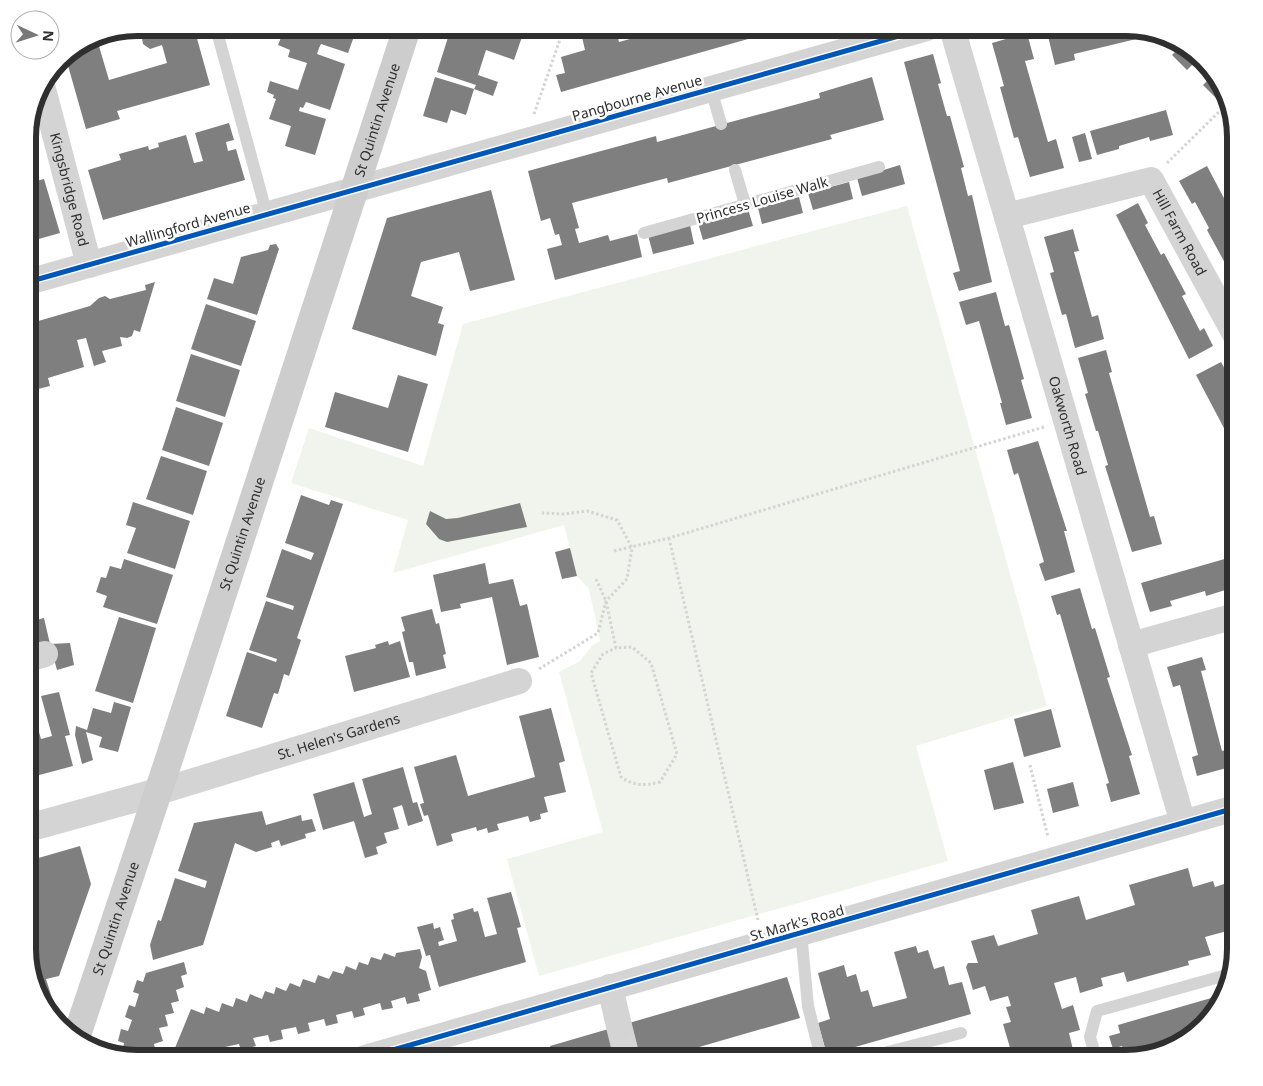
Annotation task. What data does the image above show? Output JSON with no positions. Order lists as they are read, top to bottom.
{
  "streets": {
    "main road": ["St Quintin Avenue"],
    "street": [
      "Pangbourne Avenue",
      "Kingsbridge Road",
      "Wallingford Avenue",
      "Hill Farm Road",
      "Oakworth Road",
      "St. Helen's Gardens",
      "St Mark's Road"
    ],
    "lane": ["Princess Louise Walk"]
  },
  "crossings": [
    ["Pangbourne Avenue", "St Quintin Avenue"],
    ["Pangbourne Avenue", "Wallingford Avenue"],
    ["St Quintin Avenue", "Wallingford Avenue"],
    ["St Quintin Avenue", "St. Helen's Gardens"],
    ["Kingsbridge Road", "Wallingford Avenue"],
    ["Hill Farm Road", "Oakworth Road"],
    ["Oakworth Road", "St Mark's Road"]
  ],
  "north": "right"
}
